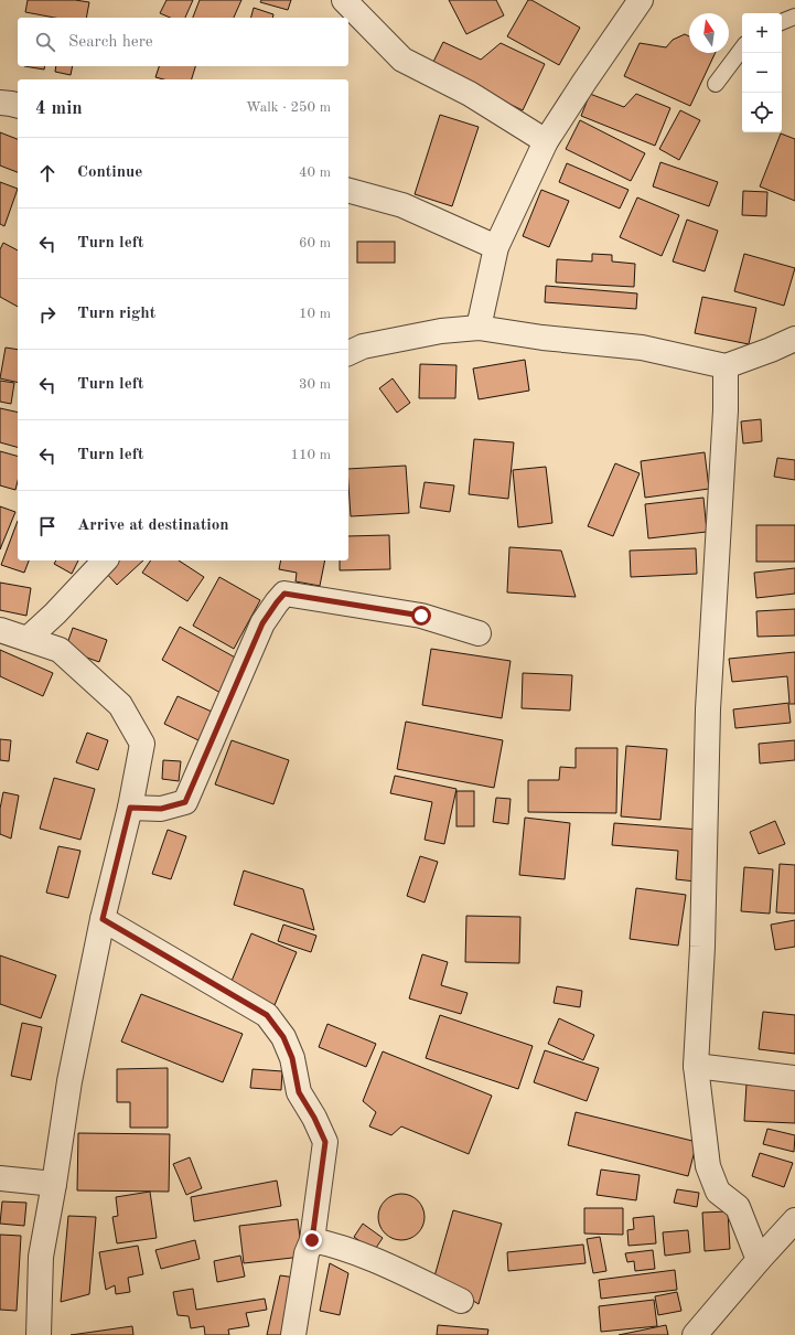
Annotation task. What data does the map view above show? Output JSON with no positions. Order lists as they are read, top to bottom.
{
  "north": "top",
  "page": {
    "map_buttons": ["+", "−"],
    "search": "Search here",
    "heading": ["4 min", "Walk · 250 m"],
    "list": [
      ["Continue", "40 m"],
      ["Turn left", "60 m"],
      ["Turn right", "10 m"],
      ["Turn left", "30 m"],
      ["Turn left", "110 m"],
      "Arrive at destination"
    ]
  }
}
